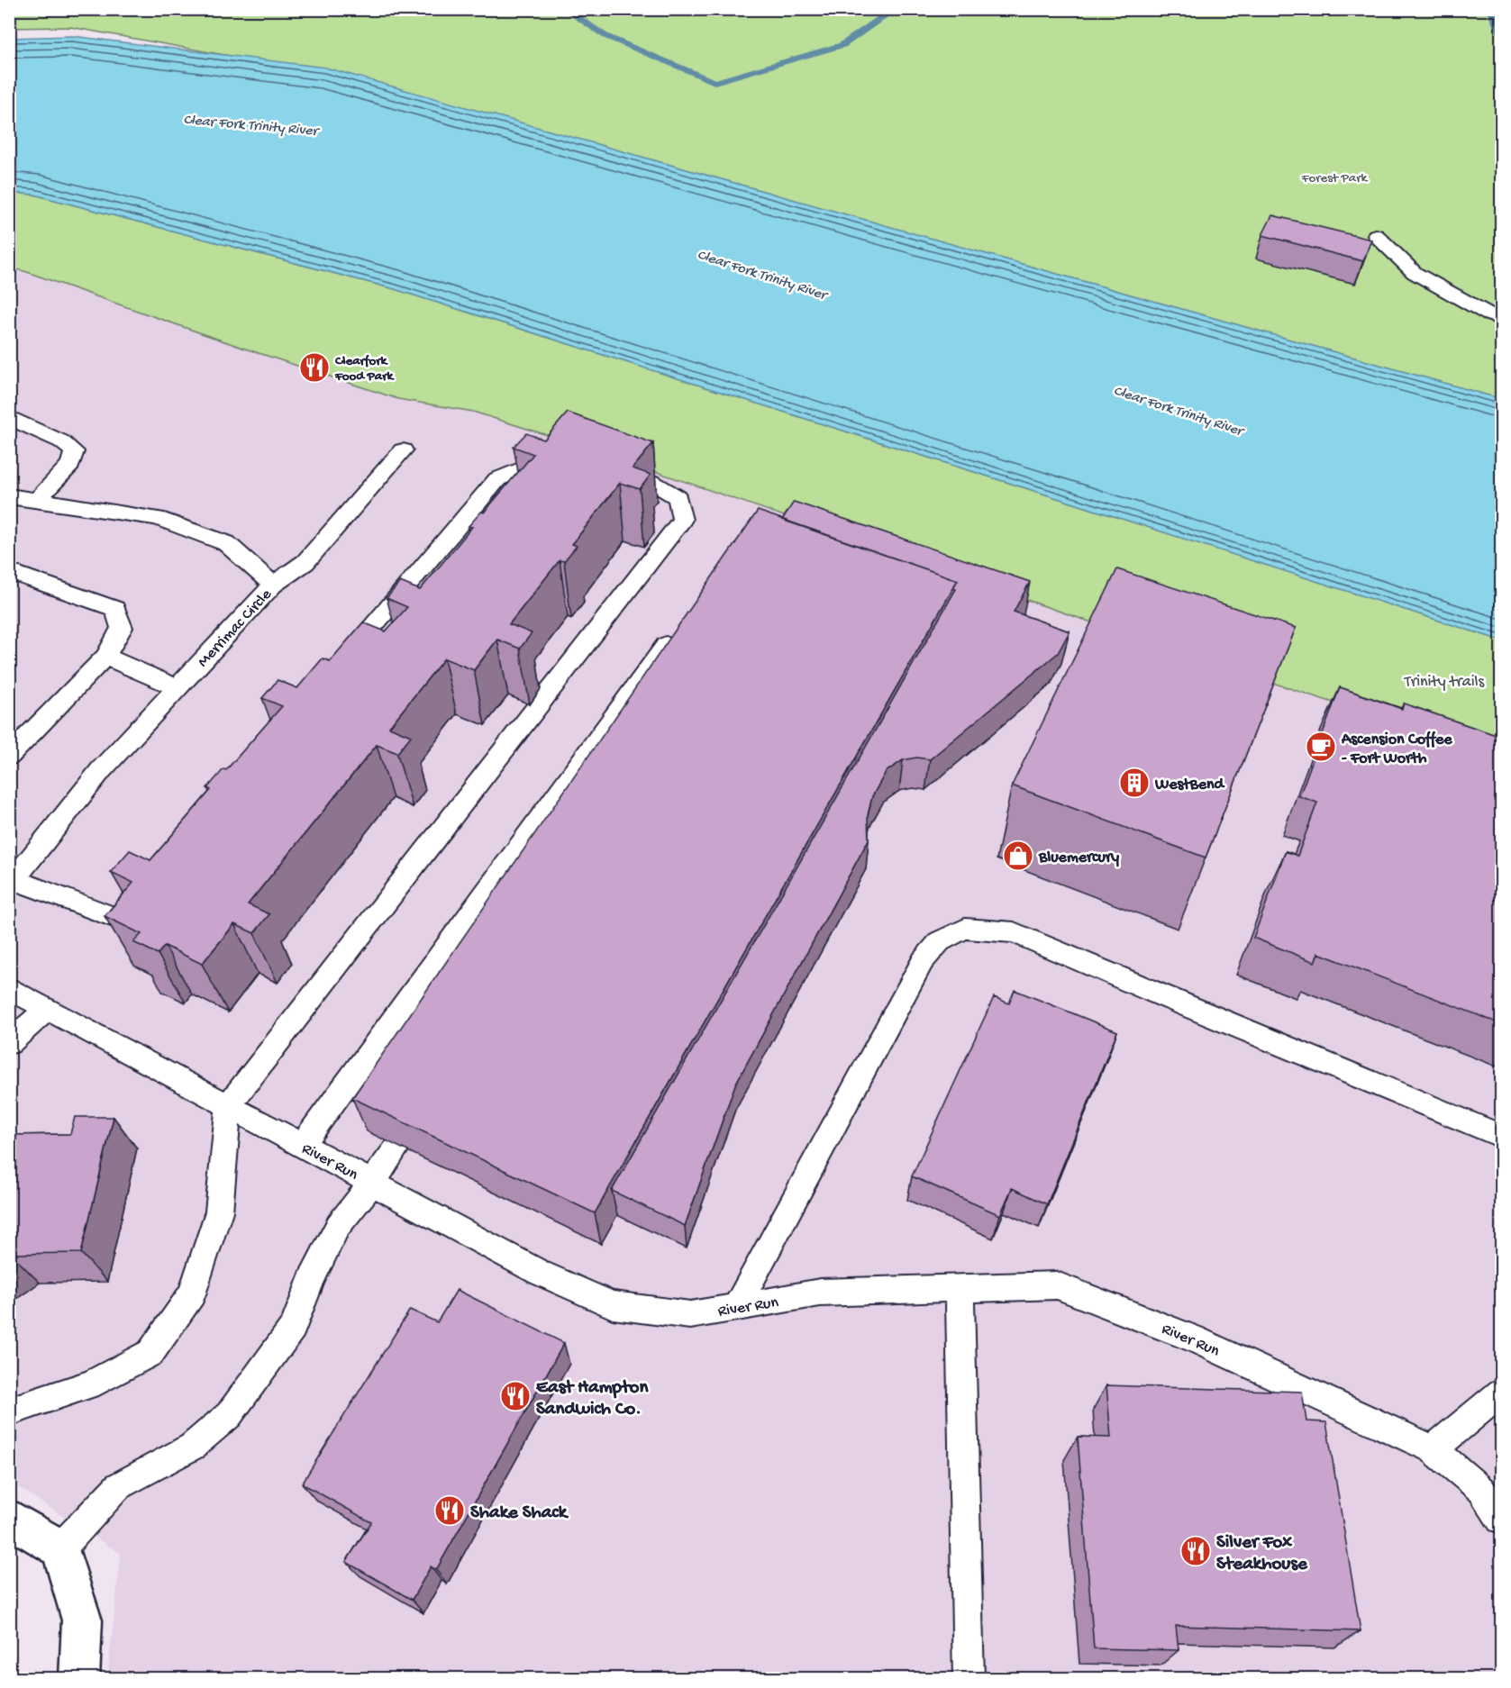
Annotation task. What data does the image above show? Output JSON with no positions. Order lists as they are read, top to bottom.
{
  "streets": {
    "lane": ["Merrimac Circle", "River Run"]
  },
  "water": ["Clear Fork Trinity River"],
  "parks": ["Forest Park", "Trinity trails"],
  "places": {
    "restaurant": [
      "Clearfork Food Park",
      "East Hampton Sandwich Co.",
      "Shake Shack",
      "Silver Fox Steakhouse"
    ],
    "cafe": ["Ascension Coffee - Fort Worth"],
    "building": ["WestBend"],
    "shop": ["Bluemercury"]
  }
}
